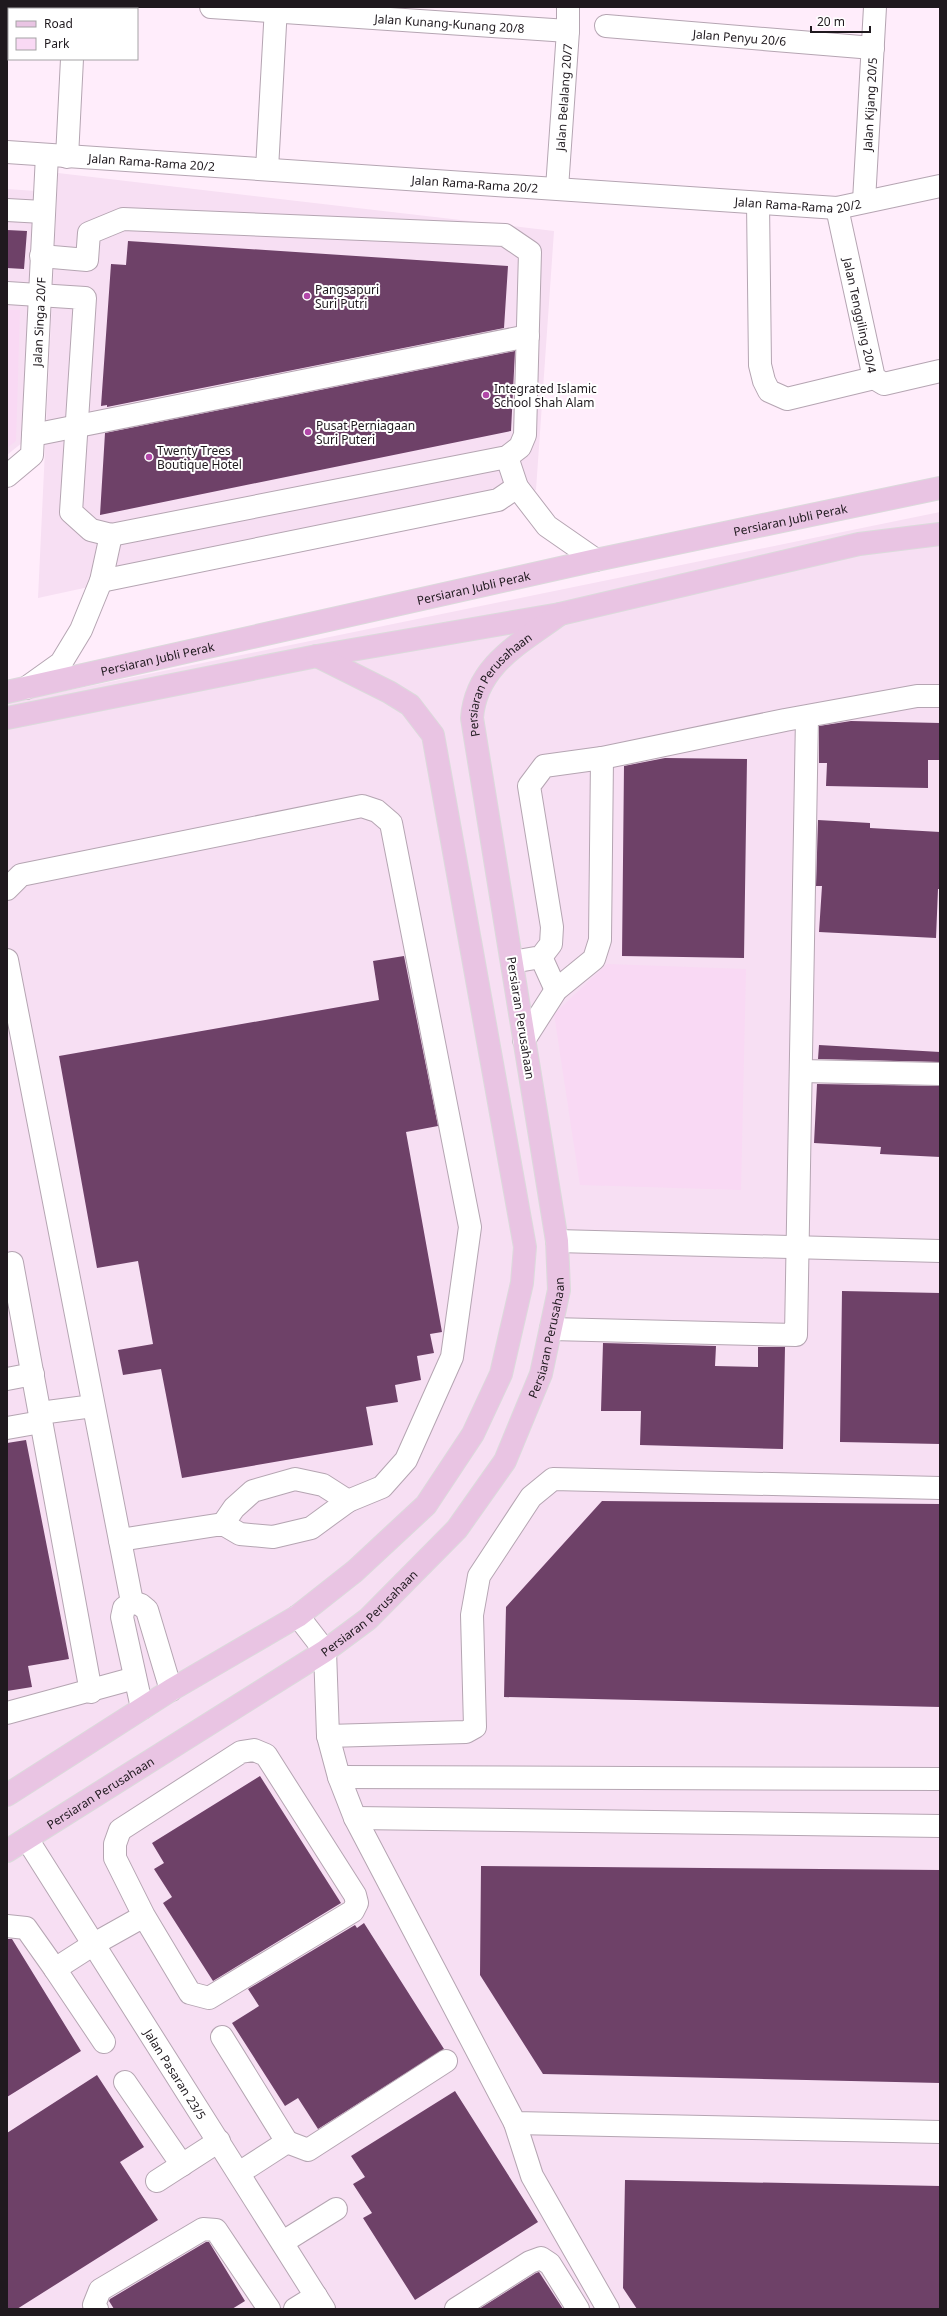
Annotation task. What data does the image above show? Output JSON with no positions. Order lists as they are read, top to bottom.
{
  "streets": {
    "main road": ["Persiaran Jubli Perak", "Persiaran Perusahaan"],
    "street": [
      "Jalan Kunang-Kunang 20/8",
      "Jalan Penyu 20/6",
      "Jalan Belalang 20/7",
      "Jalan Kijang 20/5",
      "Jalan Rama-Rama 20/2",
      "Jalan Tenggiling 20/4",
      "Jalan Singa 20/F",
      "Jalan Pasaran 23/5"
    ]
  },
  "crossings": [
    ["Jalan Kunang-Kunang 20/8", "Jalan Belalang 20/7"],
    ["Jalan Penyu 20/6", "Jalan Kijang 20/5"],
    ["Jalan Belalang 20/7", "Jalan Rama-Rama 20/2"],
    ["Jalan Kijang 20/5", "Jalan Rama-Rama 20/2"],
    ["Jalan Rama-Rama 20/2", "Jalan Tenggiling 20/4"],
    ["Jalan Rama-Rama 20/2", "Jalan Singa 20/F"],
    ["Persiaran Perusahaan", "Jalan Pasaran 23/5"]
  ],
  "places": [
    "Pangsapuri Suri Putri",
    "Integrated Islamic School Shah Alam",
    "Pusat Perniagaan Suri Puteri",
    "Twenty Trees Boutique Hotel"
  ],
  "legend": ["Road", "Park"],
  "scale_bar": "20 m"
}
